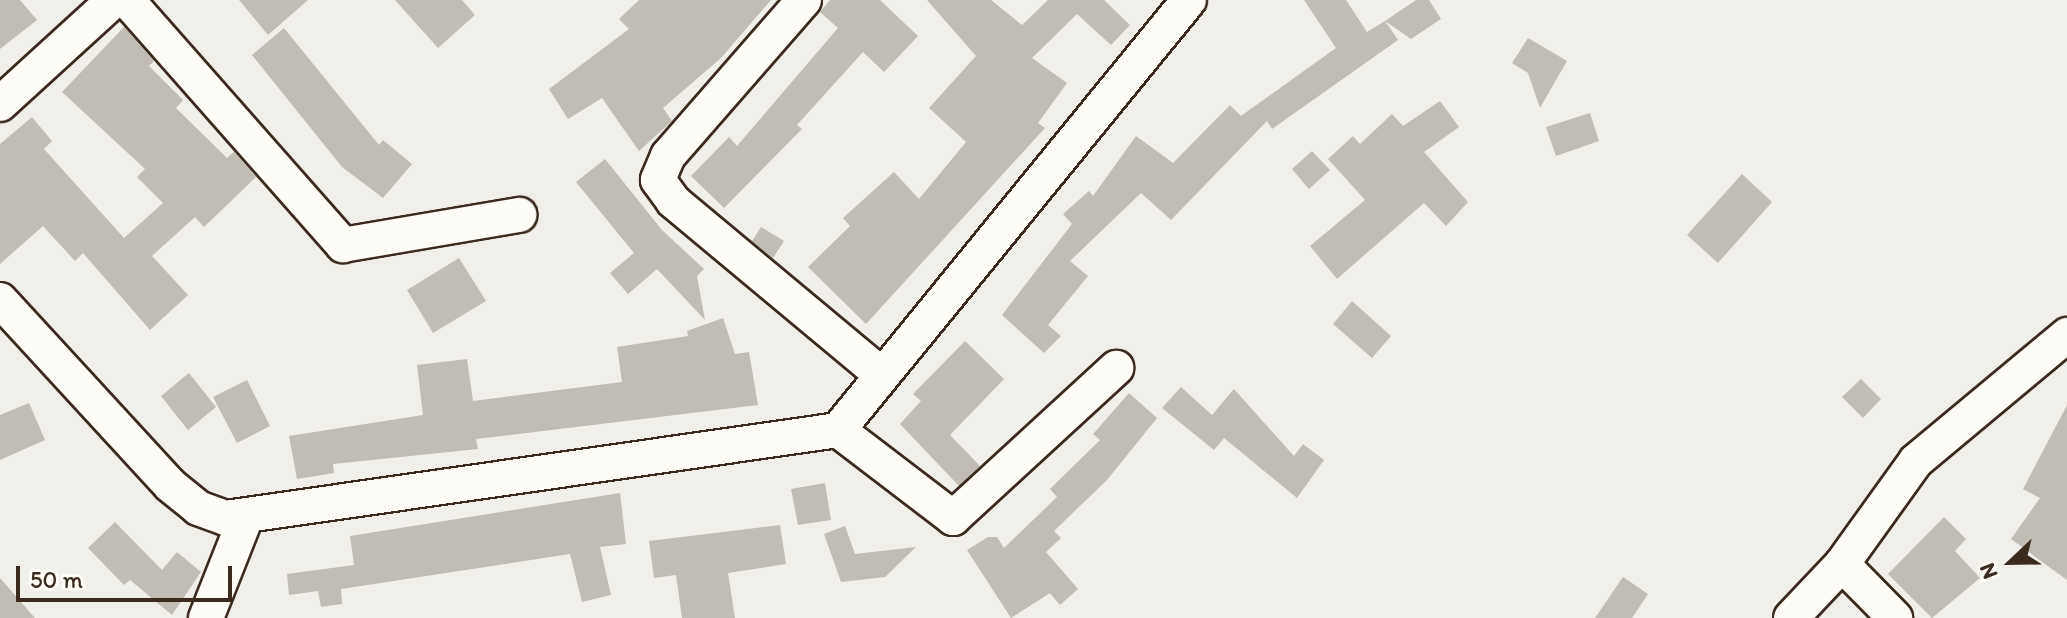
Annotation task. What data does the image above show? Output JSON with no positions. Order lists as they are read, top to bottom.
{
  "scale_bar": "50 m",
  "north": "left"
}
